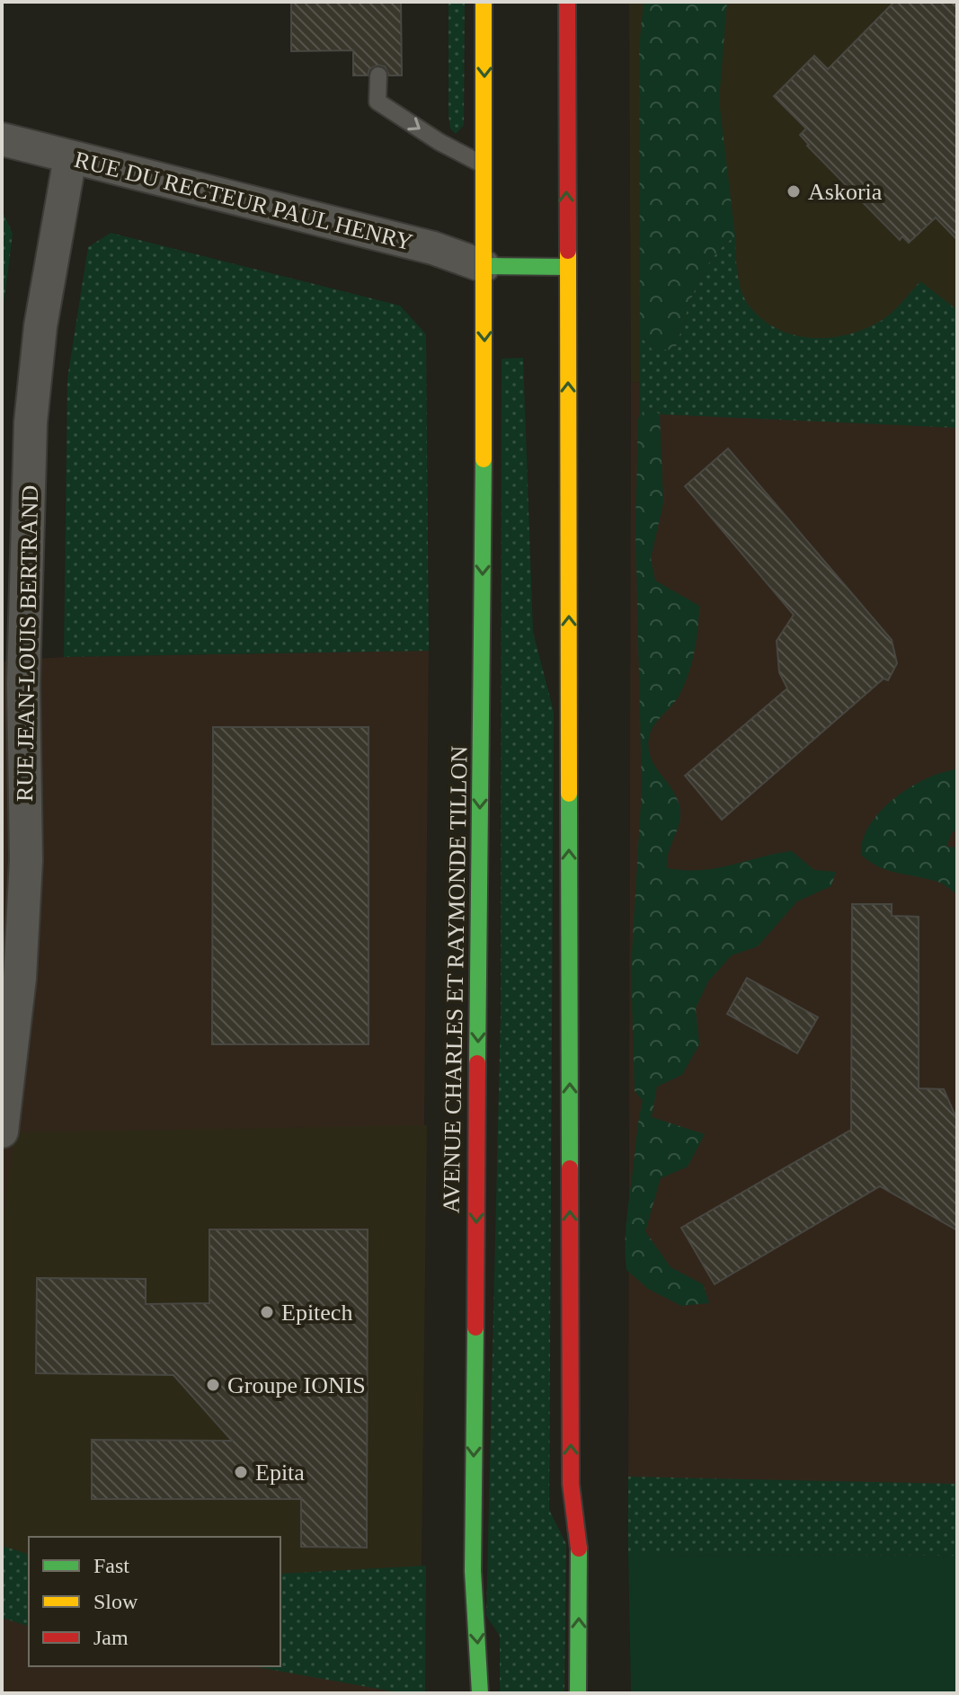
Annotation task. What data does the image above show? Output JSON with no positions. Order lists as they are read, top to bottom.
{
  "streets": {
    "main road": ["AVENUE CHARLES ET RAYMONDE TILLON"],
    "street": ["RUE DU RECTEUR PAUL HENRY", "RUE JEAN-LOUIS BERTRAND"]
  },
  "crossings": [
    ["RUE DU RECTEUR PAUL HENRY", "RUE JEAN-LOUIS BERTRAND"],
    ["RUE DU RECTEUR PAUL HENRY", "AVENUE CHARLES ET RAYMONDE TILLON"]
  ],
  "places": [
    "Askoria",
    "Epitech",
    "Groupe IONIS",
    "Epita"
  ],
  "legend": ["Fast", "Slow", "Jam"]
}
